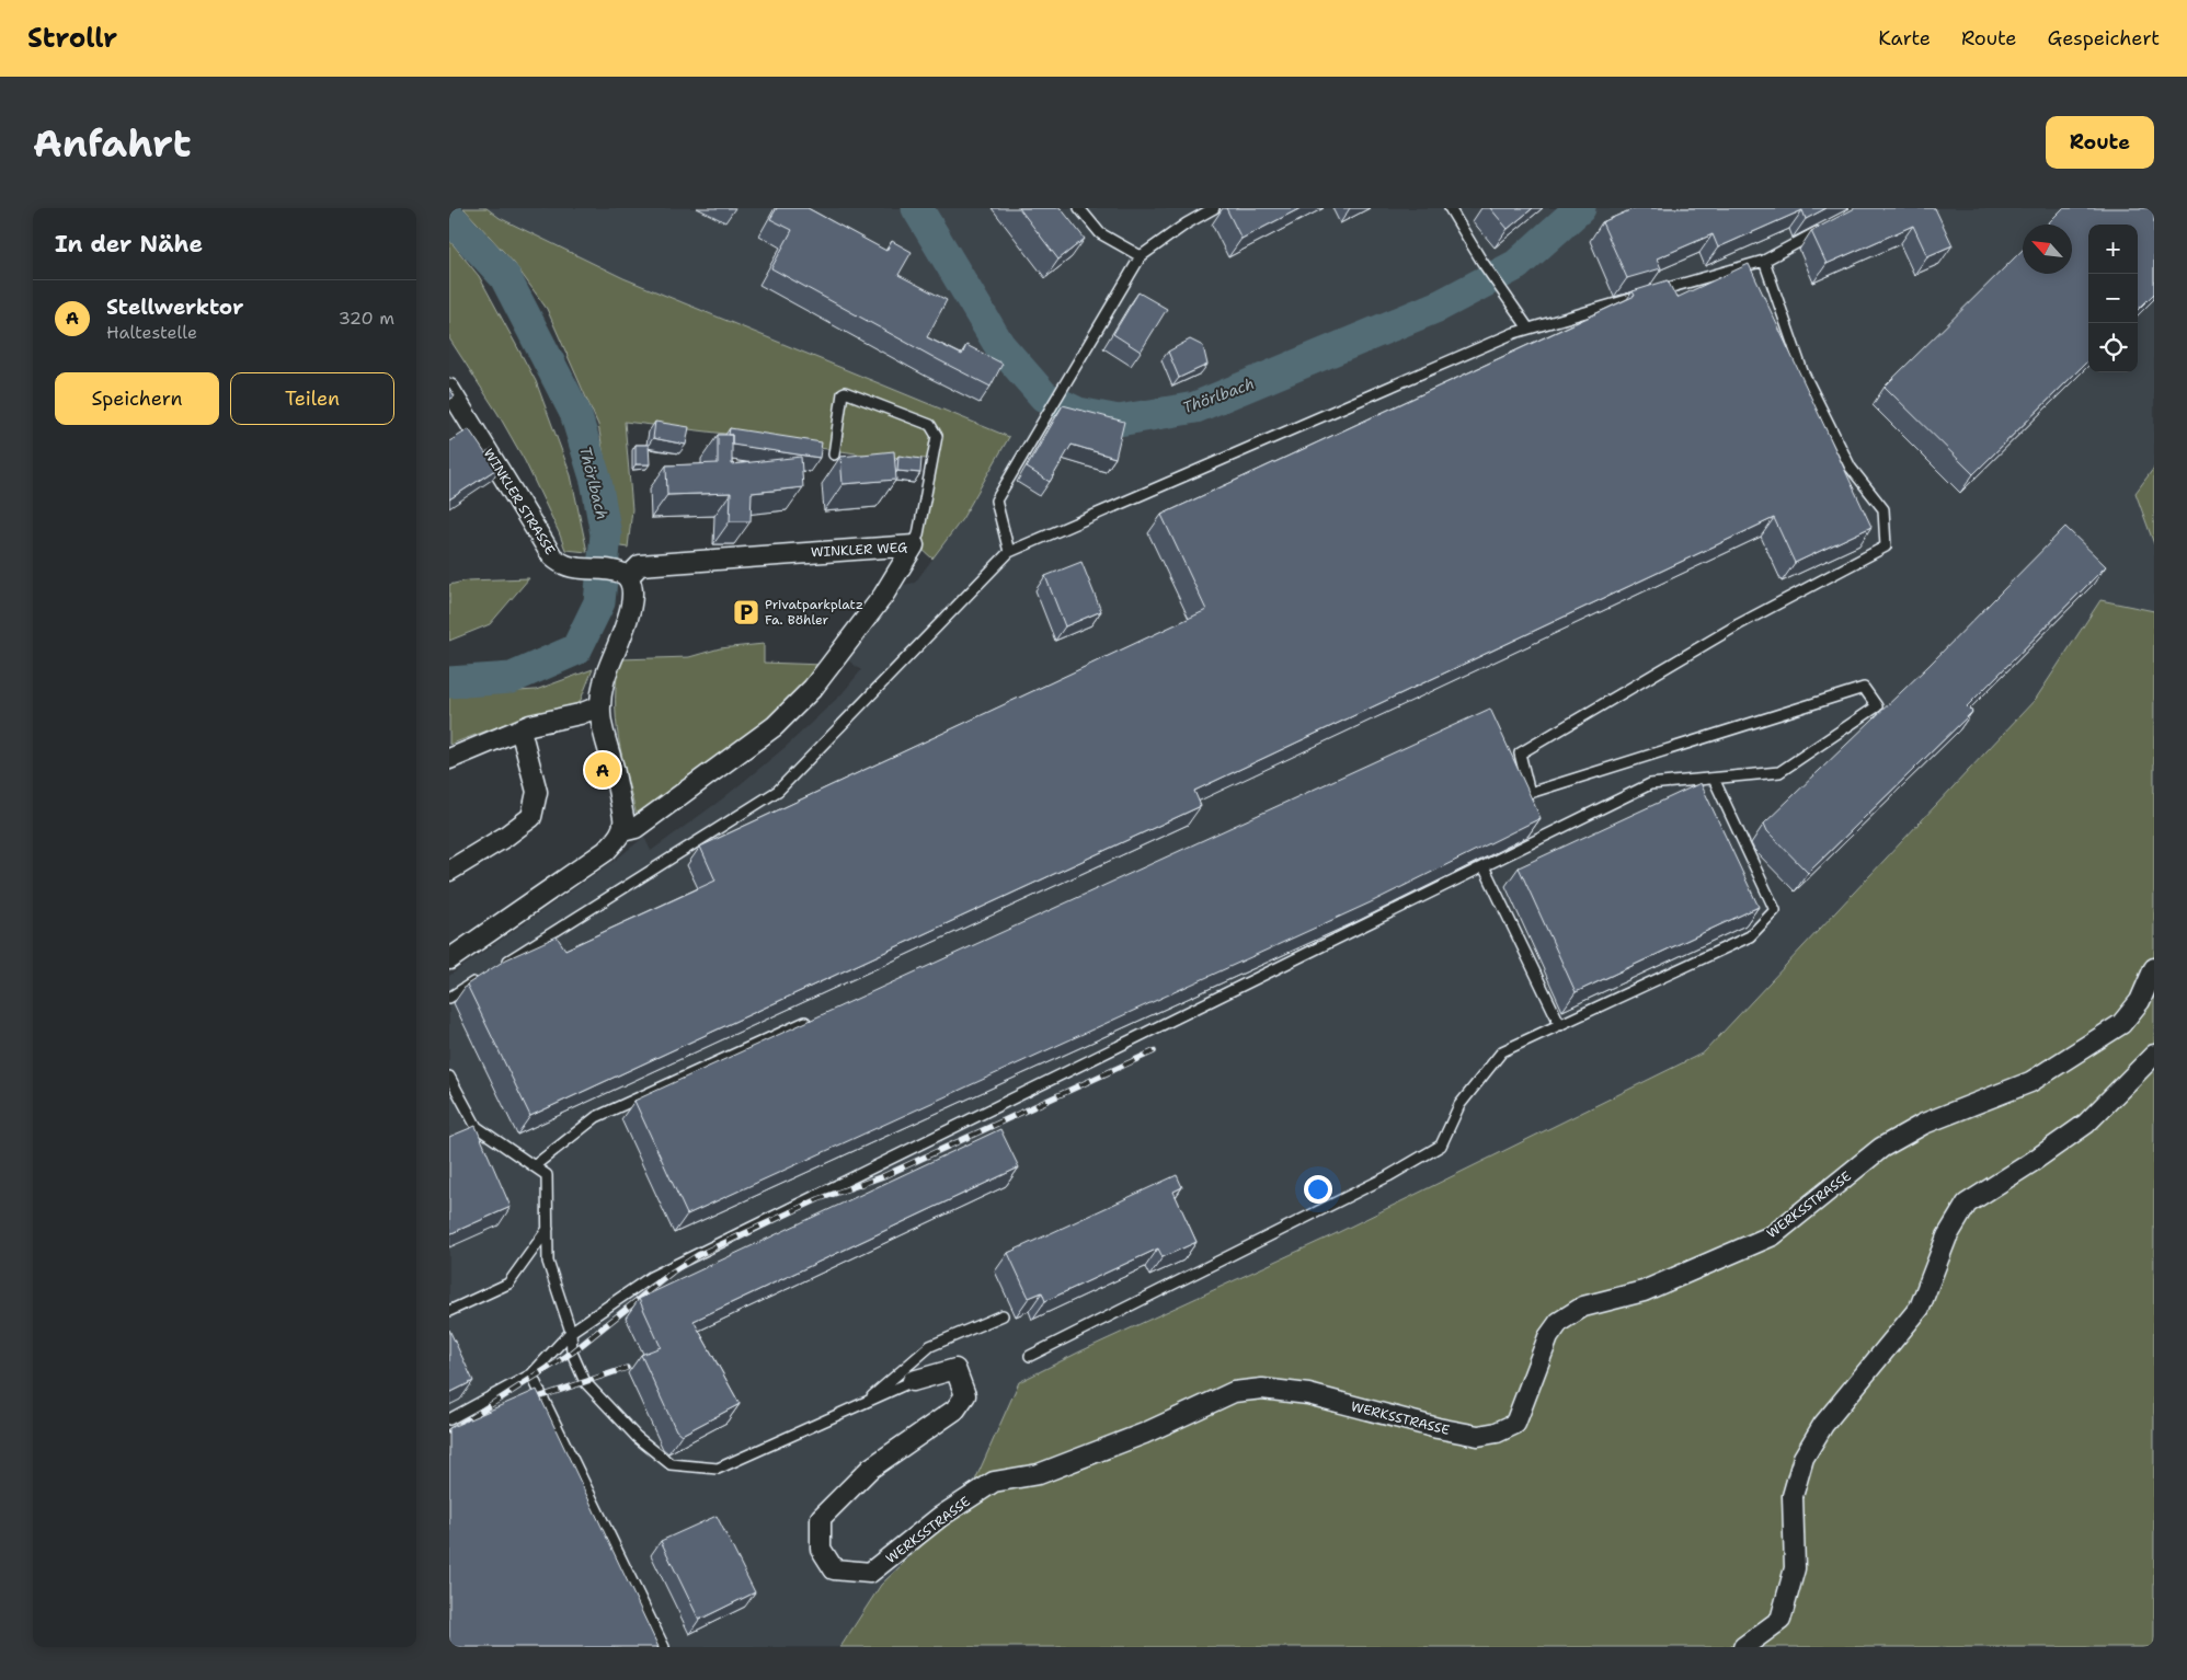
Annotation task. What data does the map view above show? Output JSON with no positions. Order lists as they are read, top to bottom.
{
  "streets": {
    "street": ["WINKLER STRASSE", "WINKLER WEG", "WERKSSTRASSE"]
  },
  "crossings": [
    ["WINKLER STRASSE", "WINKLER WEG"]
  ],
  "water": ["Thörlbach"],
  "places": {
    "parking": ["Privatparkplatz Fa. Böhler"]
  },
  "north": "top left",
  "page": {
    "header": "Strollr",
    "nav": ["Karte", "Route", "Gespeichert"],
    "buttons": [
      "Route",
      ["Speichern", "Teilen"]
    ],
    "title": "Anfahrt",
    "heading": "In der Nähe",
    "map_buttons": ["+", "−"],
    "list": [
      {
        "mark": "A",
        "name": "Stellwerktor",
        "note": "Haltestelle",
        "value": "320 m"
      }
    ],
    "pins": "A"
  }
}
